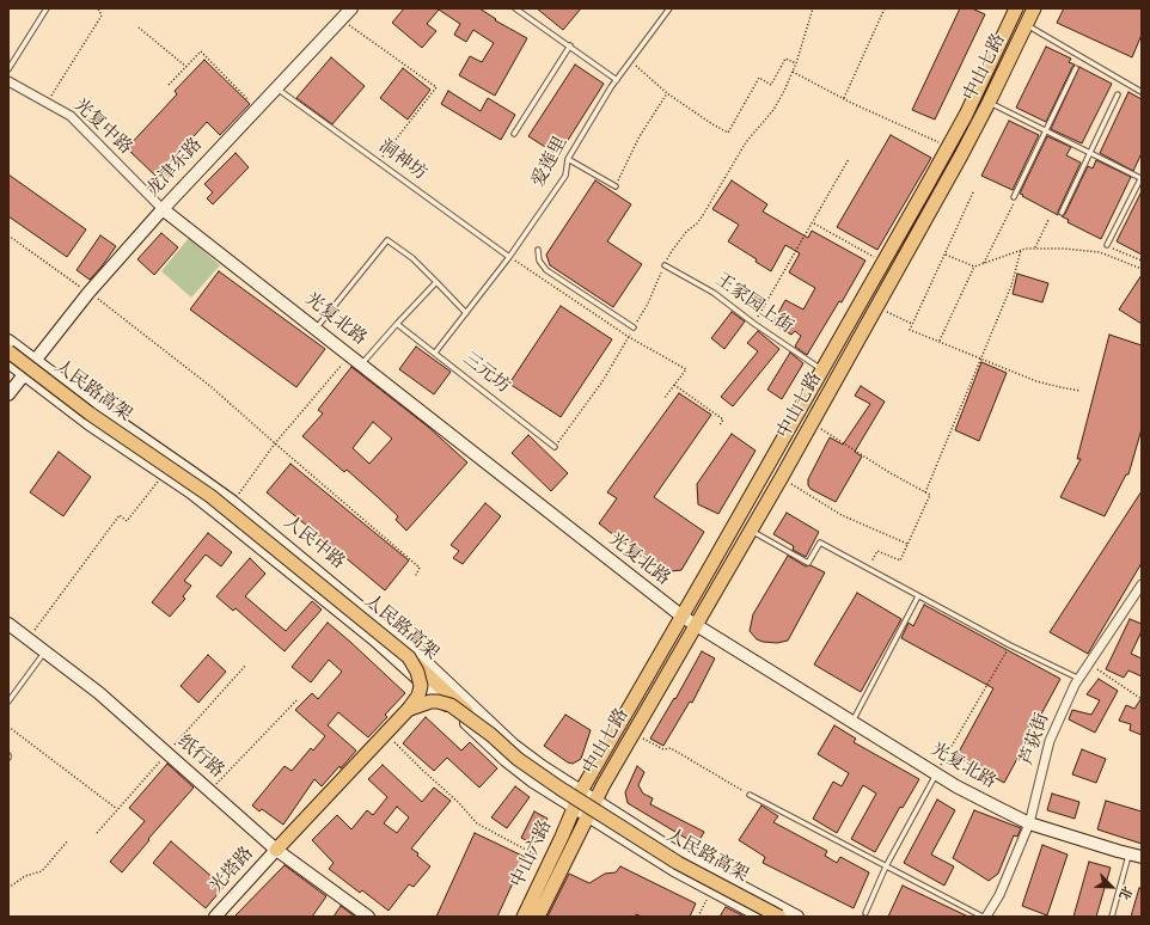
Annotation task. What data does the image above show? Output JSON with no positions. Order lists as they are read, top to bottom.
{
  "streets": {
    "main road": [
      "中山七路",
      "龙津东路",
      "光复北路",
      "人民路高架",
      "人民中路",
      "纸行路",
      "中山六路",
      "光塔路"
    ],
    "street": ["光复中路", "芦荻街"],
    "lane": [
      "洞神坊",
      "爱莲里",
      "王家园上街",
      "三元坊"
    ]
  },
  "crossings": [
    ["中山七路", "王家园上街"],
    ["中山七路", "光复北路"],
    ["中山七路", "人民中路"],
    ["中山七路", "中山六路"],
    ["光复中路", "龙津东路"],
    ["光复中路", "光复北路"],
    ["洞神坊", "爱莲里"],
    ["洞神坊", "龙津东路"],
    ["爱莲里", "三元坊"],
    ["龙津东路", "光复北路"],
    ["龙津东路", "人民中路"],
    ["光复北路", "芦荻街"],
    ["人民中路", "中山六路"],
    ["纸行路", "光塔路"]
  ],
  "north": "bottom right"
}
